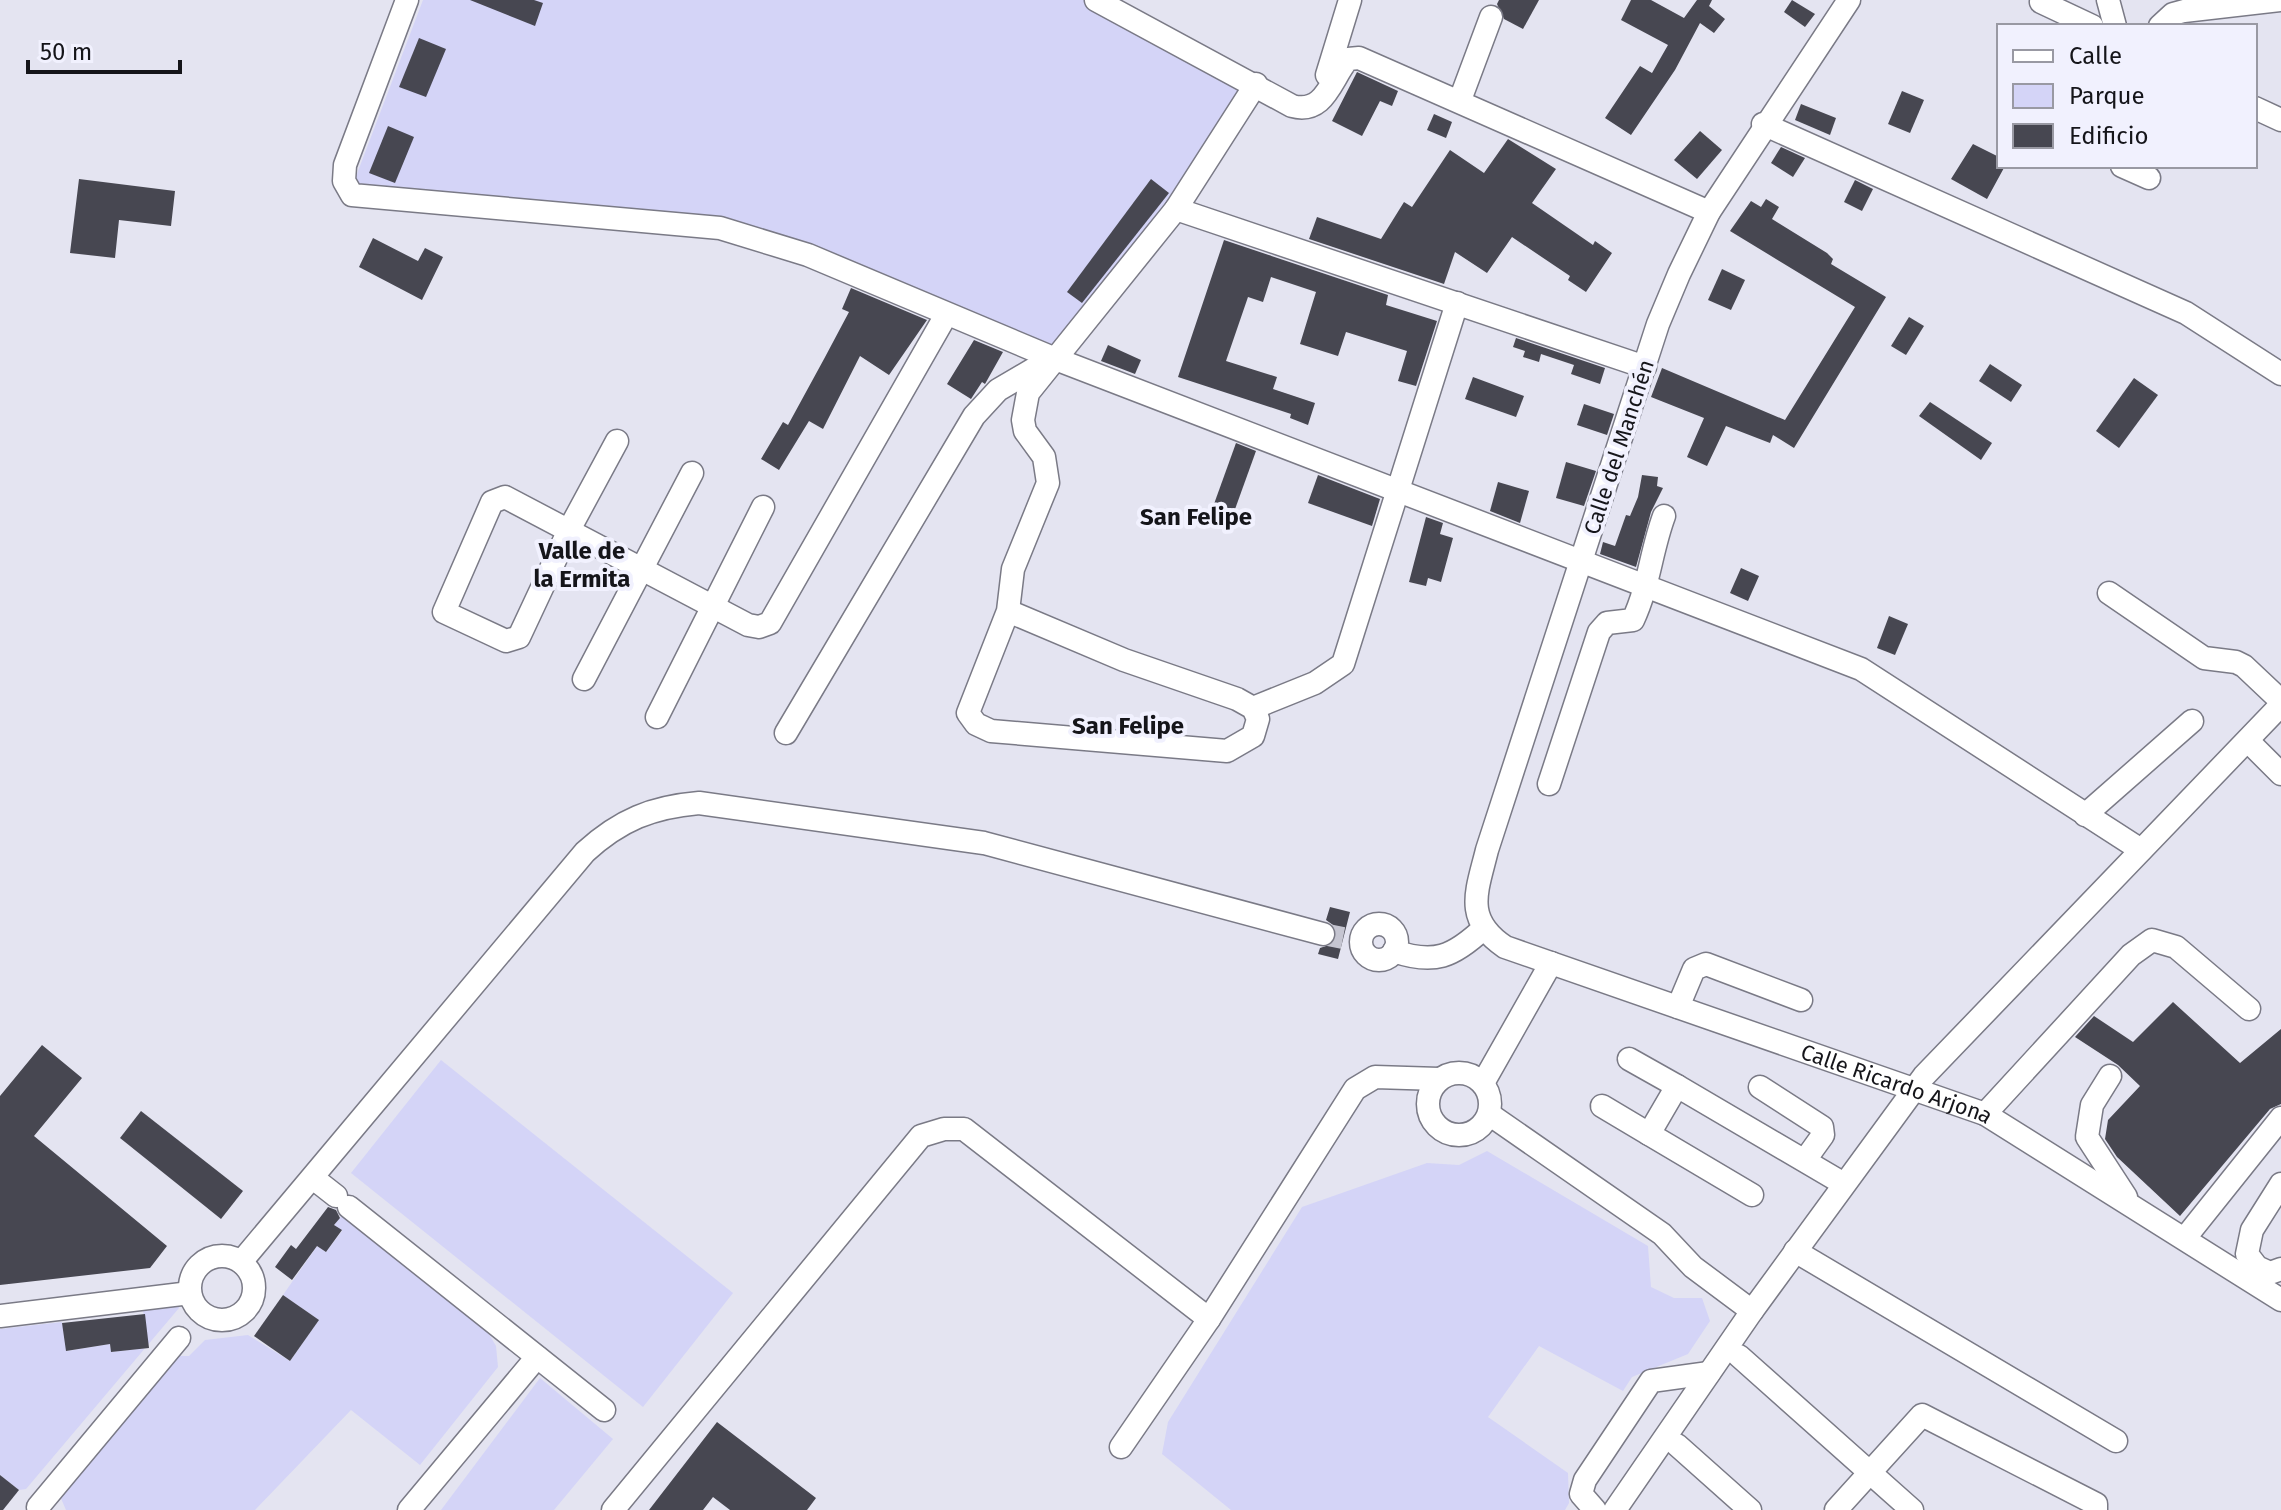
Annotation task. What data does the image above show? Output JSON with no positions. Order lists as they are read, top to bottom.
{
  "streets": {
    "street": ["Calle del Manchén", "Calle Ricardo Arjona"]
  },
  "crossings": [
    ["Calle del Manchén", "Calle Ricardo Arjona"]
  ],
  "districts": ["San Felipe", "Valle de la Ermita", "San Felipe"],
  "legend": ["Calle", "Parque", "Edificio"],
  "scale_bar": "50 m"
}
